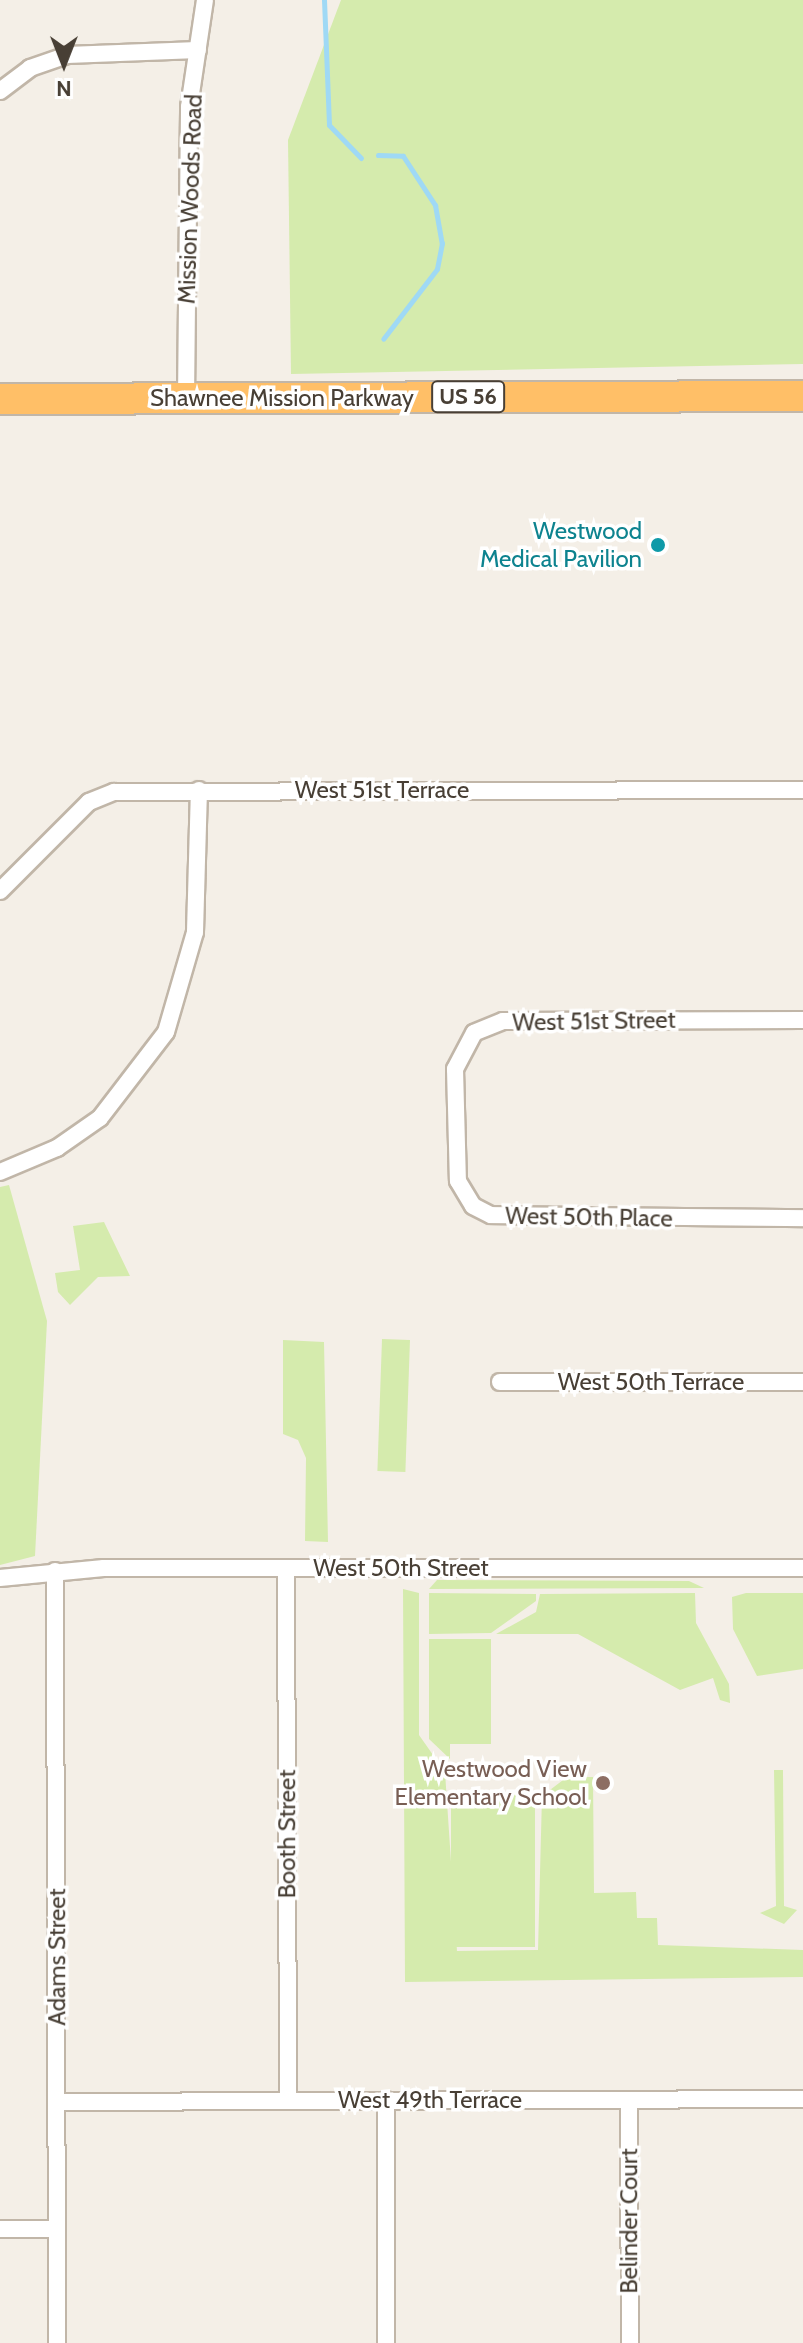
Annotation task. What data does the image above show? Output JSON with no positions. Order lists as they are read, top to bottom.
{
  "streets": {
    "highway": ["US 56", "Shawnee Mission Parkway"],
    "street": [
      "Mission Woods Road",
      "West 51st Terrace",
      "West 51st Street",
      "West 50th Place",
      "West 50th Terrace",
      "West 50th Street",
      "Booth Street",
      "Adams Street",
      "West 49th Terrace",
      "Belinder Court"
    ]
  },
  "crossings": [
    ["Mission Woods Road", "Shawnee Mission Parkway"],
    ["West 51st Street", "West 50th Place"],
    ["West 50th Street", "Booth Street"],
    ["West 50th Street", "Adams Street"],
    ["Booth Street", "West 49th Terrace"],
    ["Adams Street", "West 49th Terrace"],
    ["West 49th Terrace", "Belinder Court"]
  ],
  "places": ["Westwood Medical Pavilion", "Westwood View Elementary School"],
  "north": "bottom"
}
